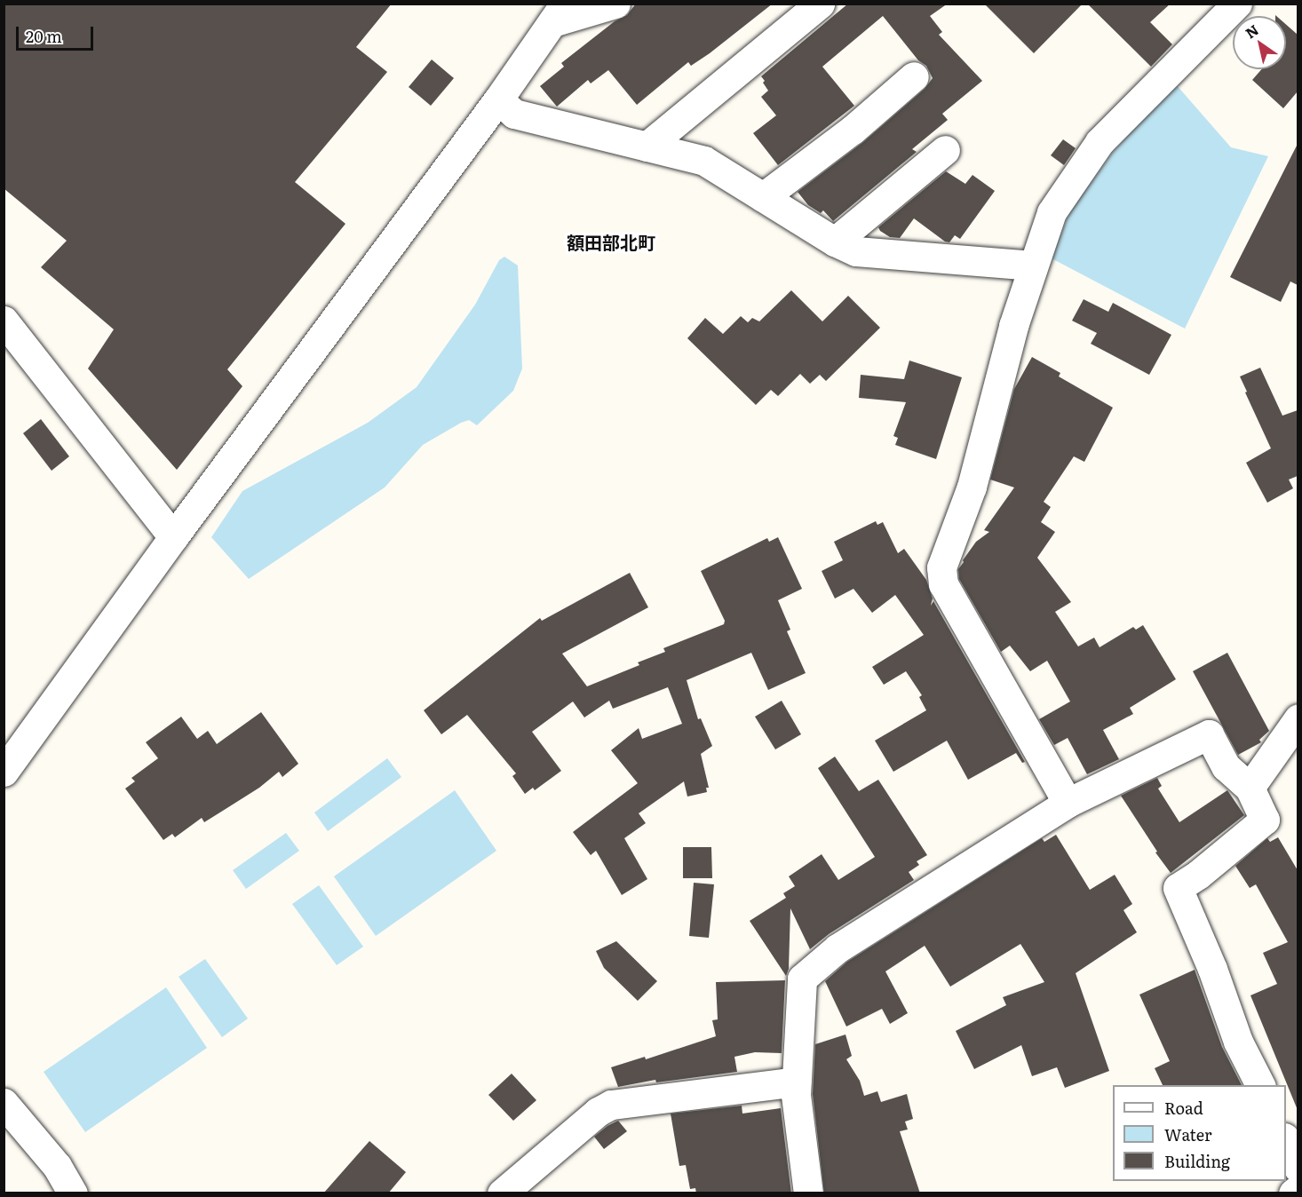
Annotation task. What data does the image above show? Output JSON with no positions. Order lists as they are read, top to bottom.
{
  "districts": ["額田部北町"],
  "legend": ["Road", "Water", "Building"],
  "scale_bar": "20 m",
  "north": "top left"
}
